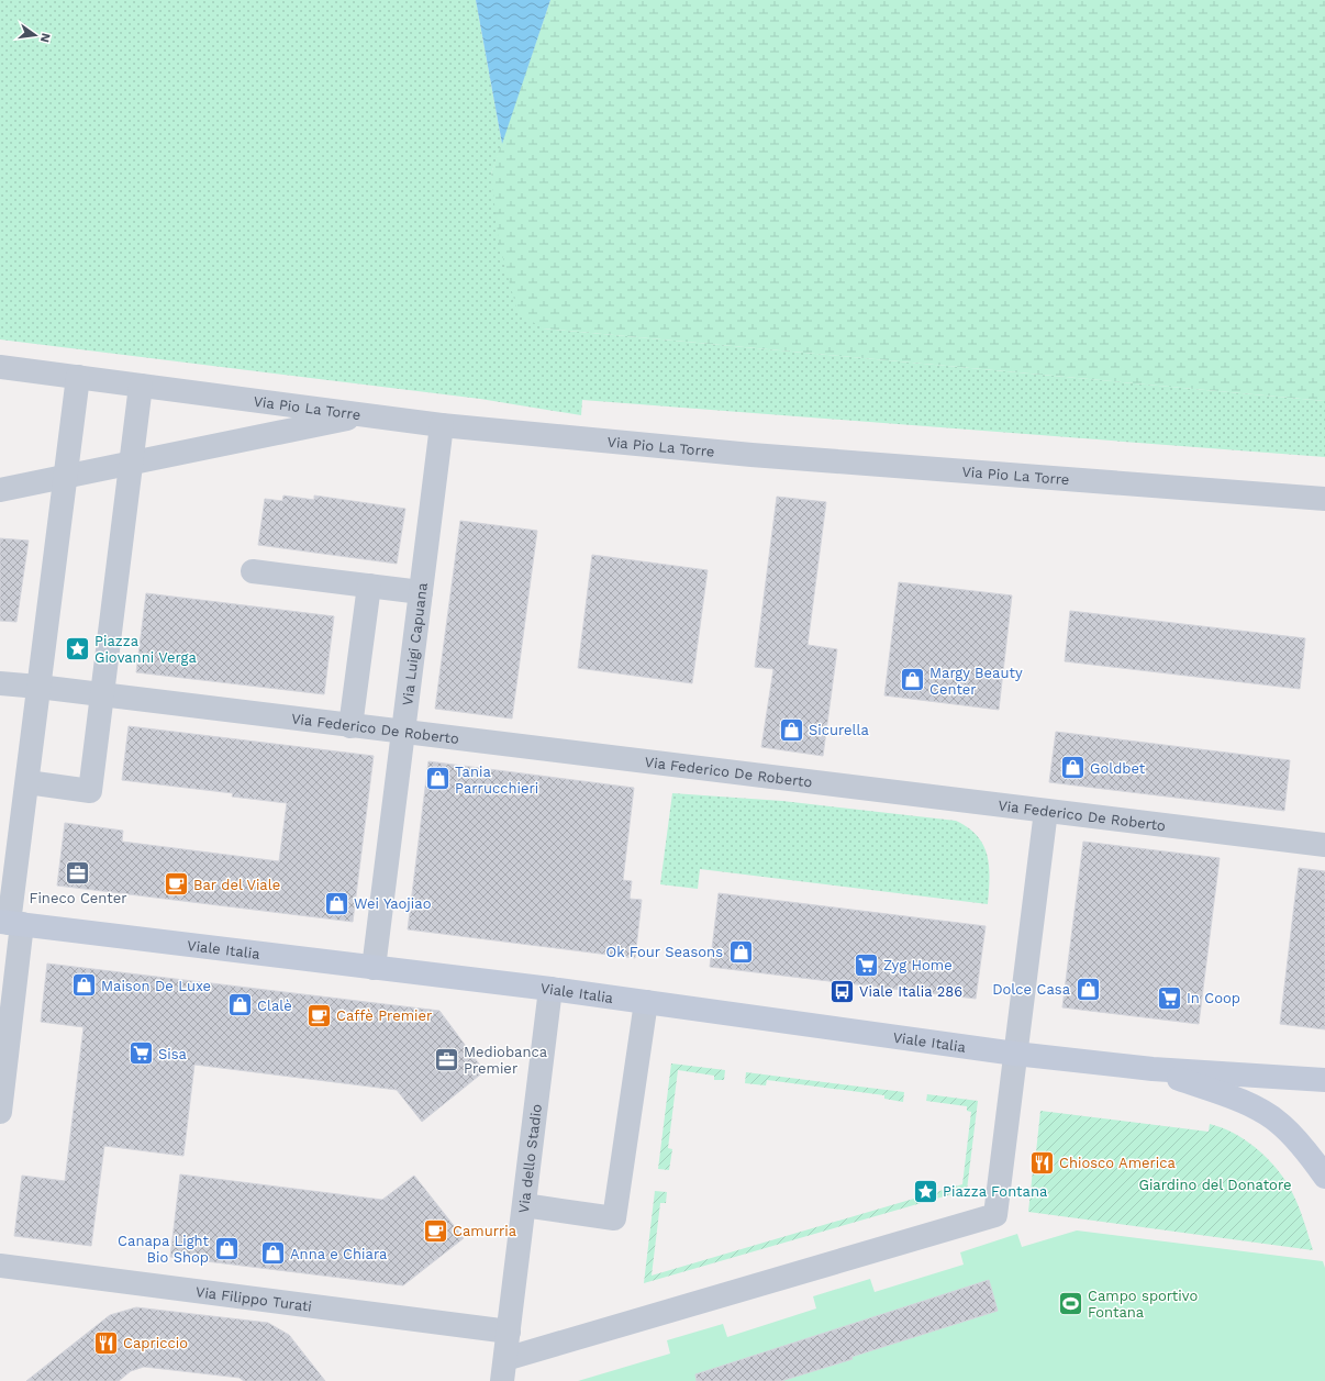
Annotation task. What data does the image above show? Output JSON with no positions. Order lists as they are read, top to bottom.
{
  "streets": {
    "main road": ["Viale Italia"],
    "street": [
      "Via Pio La Torre",
      "Via Luigi Capuana",
      "Via Federico De Roberto",
      "Via dello Stadio",
      "Via Filippo Turati"
    ]
  },
  "crossings": [
    ["Via Pio La Torre", "Via Luigi Capuana"],
    ["Via Luigi Capuana", "Via Federico De Roberto"],
    ["Via Luigi Capuana", "Viale Italia"],
    ["Viale Italia", "Via dello Stadio"],
    ["Via dello Stadio", "Via Filippo Turati"]
  ],
  "parks": ["Giardino del Donatore"],
  "places": {
    "place": ["Piazza Giovanni Verga", "Piazza Fontana"],
    "shop": [
      "Margy Beauty Center",
      "Sicurella",
      "Goldbet",
      "Tania Parrucchieri",
      "Wei Yaojiao",
      "Ok Four Seasons",
      "Maison De Luxe",
      "Dolce Casa",
      "Clalè",
      "Canapa Light Bio Shop",
      "Anna e Chiara"
    ],
    "office": ["Fineco Center", "Mediobanca Premier"],
    "cafe": ["Bar del Viale", "Caffè Premier", "Camurria"],
    "supermarket": ["Zyg Home", "In Coop", "Sisa"],
    "bus stop": ["Viale Italia 286"],
    "restaurant": ["Chiosco America", "Capriccio"],
    "sports": ["Campo sportivo Fontana"]
  },
  "north": "right"
}
